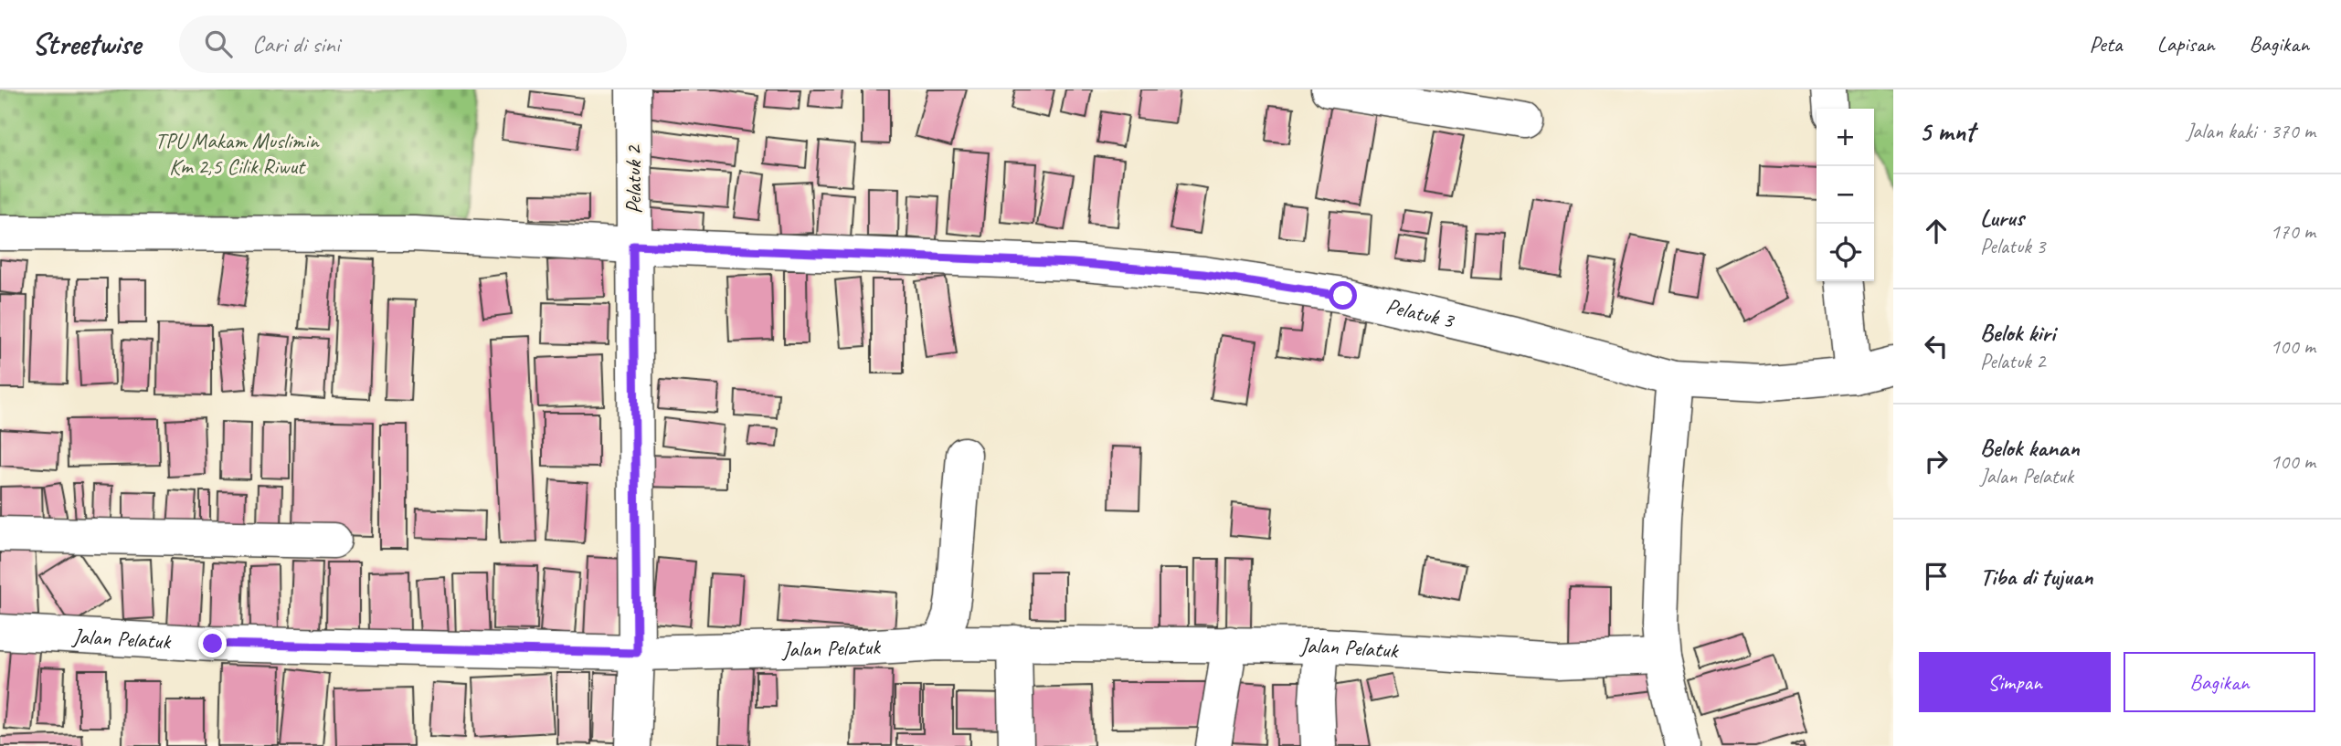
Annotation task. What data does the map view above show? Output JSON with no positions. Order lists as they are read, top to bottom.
{
  "streets": {
    "street": ["Pelatuk 2", "Pelatuk 3", "Jalan Pelatuk"]
  },
  "crossings": [
    ["Pelatuk 2", "Pelatuk 3"],
    ["Pelatuk 2", "Jalan Pelatuk"]
  ],
  "parks": ["TPU Makam Muslimin Km 2,5 Cilik Riwut"],
  "page": {
    "header": "Streetwise",
    "search": "Cari di sini",
    "nav": ["Peta", "Lapisan", "Bagikan"],
    "heading": ["5 mnt", "Jalan kaki · 370 m"],
    "map_buttons": ["+", "−"],
    "list": [
      ["Lurus", "Pelatuk 3", "170 m"],
      ["Belok kiri", "Pelatuk 2", "100 m"],
      ["Belok kanan", "Jalan Pelatuk", "100 m"],
      "Tiba di tujuan"
    ],
    "buttons": ["Simpan", "Bagikan"]
  }
}
